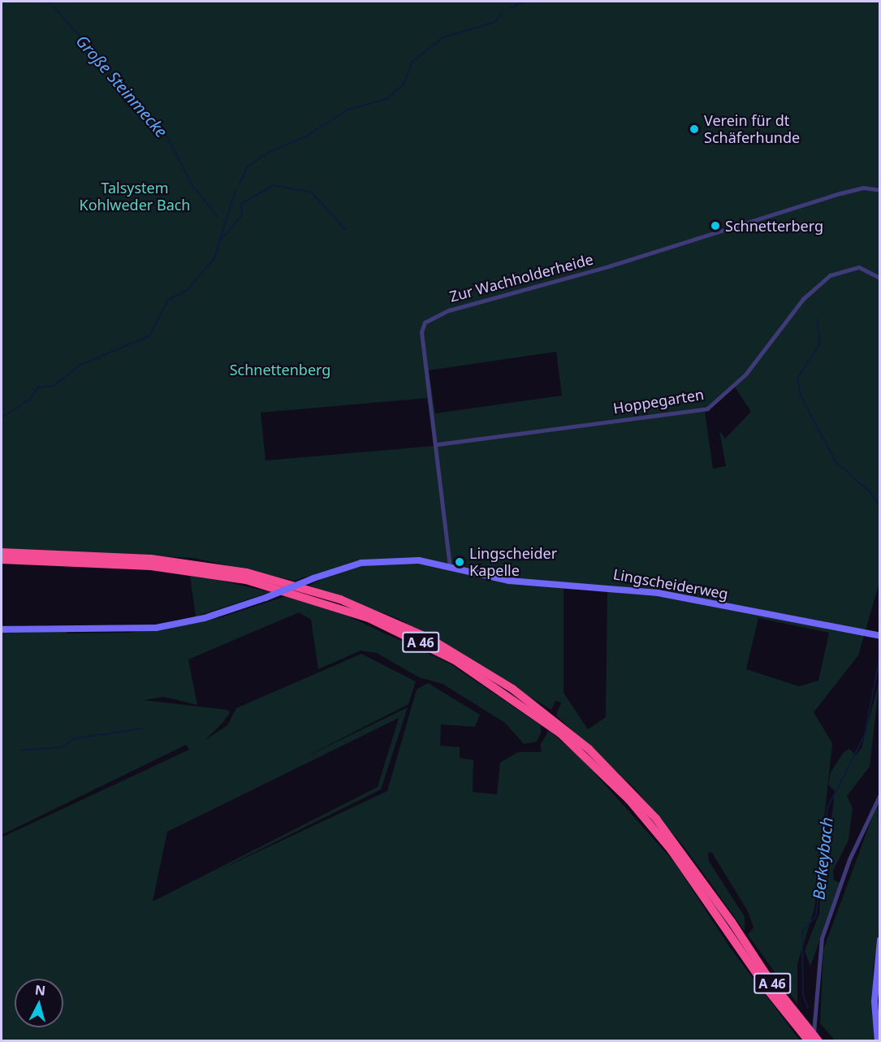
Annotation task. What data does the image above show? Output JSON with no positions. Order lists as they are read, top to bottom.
{
  "streets": {
    "highway": ["A 46"],
    "street": ["Zur Wachholderheide", "Hoppegarten", "Lingscheiderweg"]
  },
  "crossings": [
    ["Zur Wachholderheide", "Hoppegarten"],
    ["Zur Wachholderheide", "Lingscheiderweg"]
  ],
  "water": ["Große Steinmecke", "Berkeybach"],
  "parks": ["Talsystem Kohlweder Bach", "Schnettenberg"],
  "places": ["Verein für dt Schäferhunde", "Schnetterberg", "Lingscheider Kapelle"],
  "north": "top"
}
